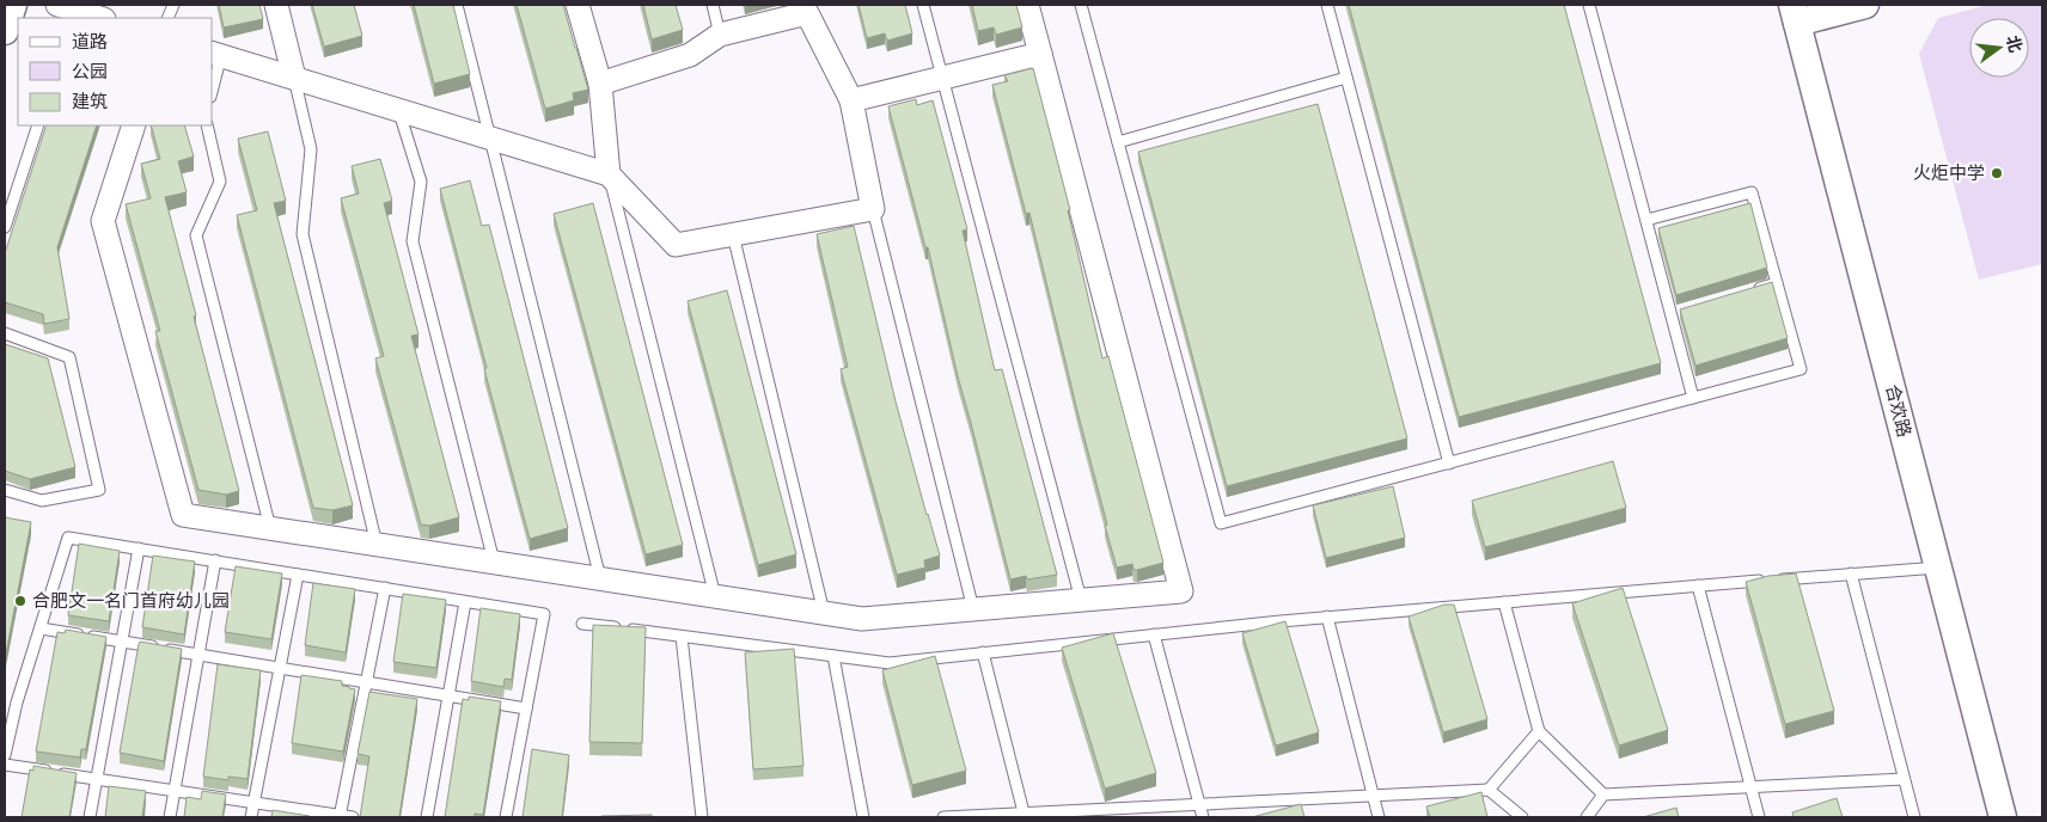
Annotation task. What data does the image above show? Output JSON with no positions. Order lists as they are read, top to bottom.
{
  "streets": {
    "street": ["合欢路"]
  },
  "places": ["火炬中学", "合肥文一名门首府幼儿园"],
  "legend": ["道路", "公园", "建筑"],
  "north": "right"
}
